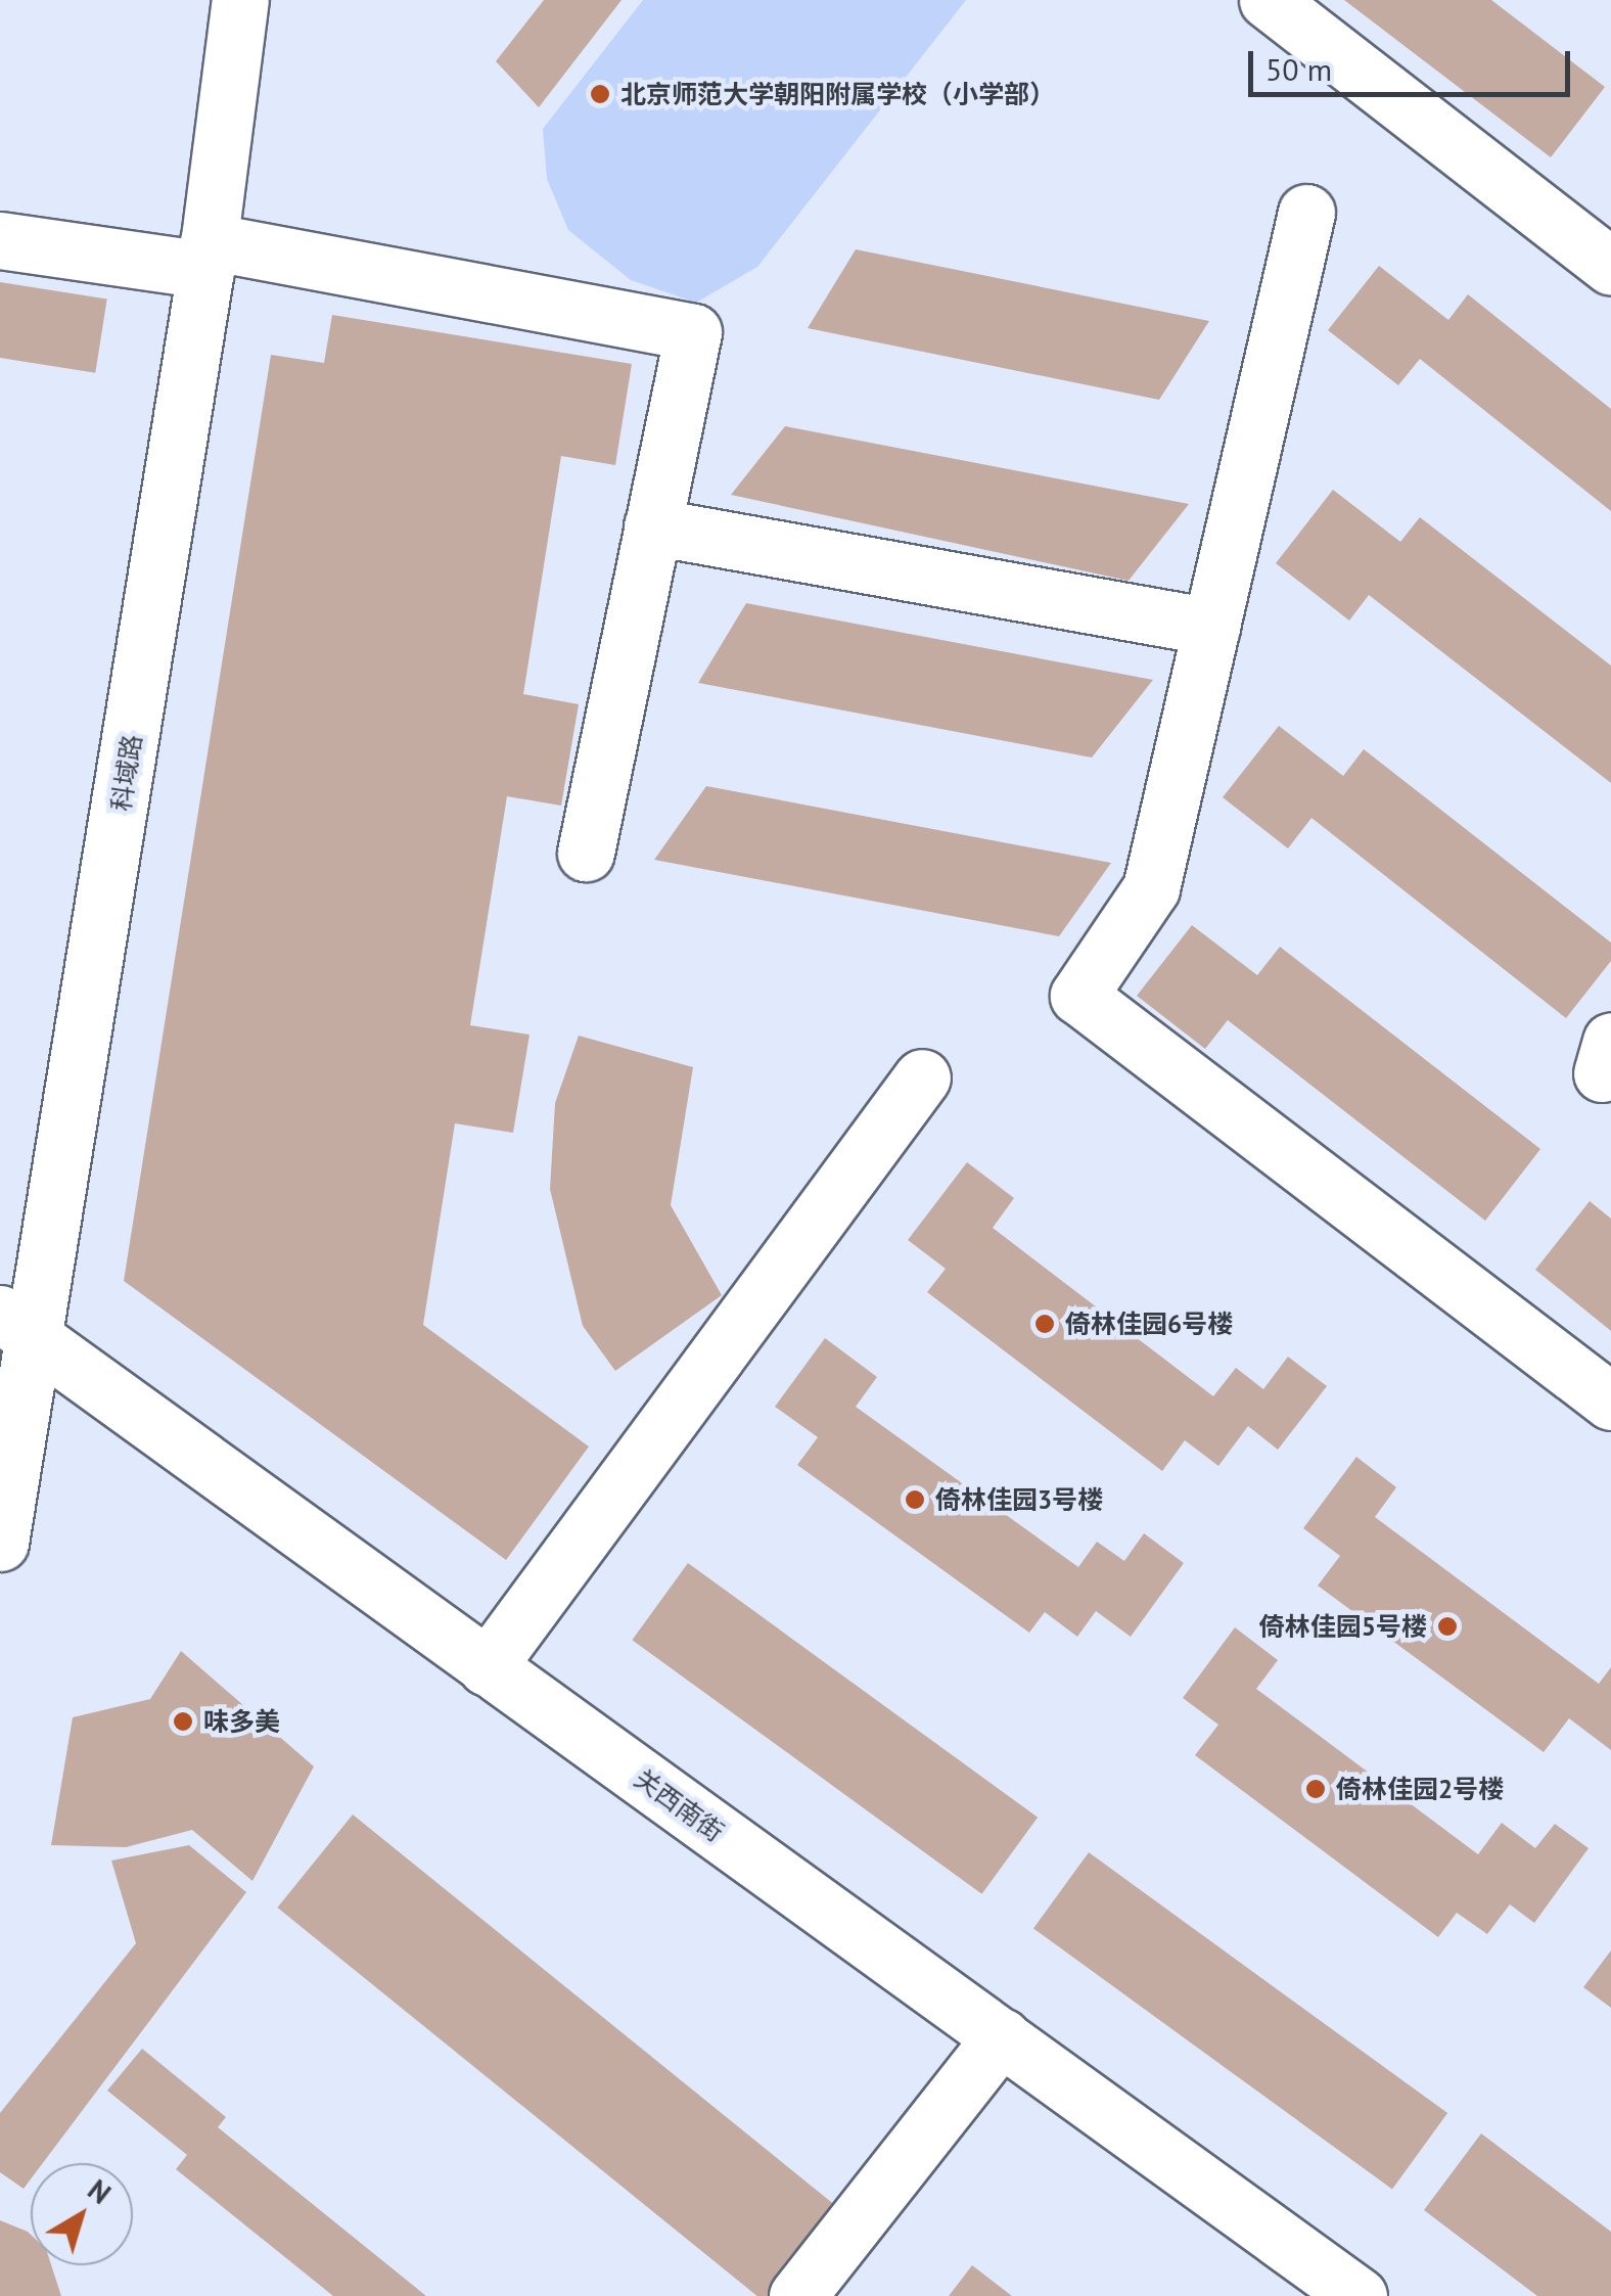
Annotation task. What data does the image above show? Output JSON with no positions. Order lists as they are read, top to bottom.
{
  "streets": {
    "street": ["科域路", "关西南街"]
  },
  "crossings": [
    ["科域路", "关西南街"]
  ],
  "places": [
    "北京师范大学朝阳附属学校（小学部）",
    "倚林佳园6号楼",
    "倚林佳园3号楼",
    "倚林佳园5号楼",
    "味多美",
    "倚林佳园2号楼"
  ],
  "scale_bar": "50 m",
  "north": "top right"
}
